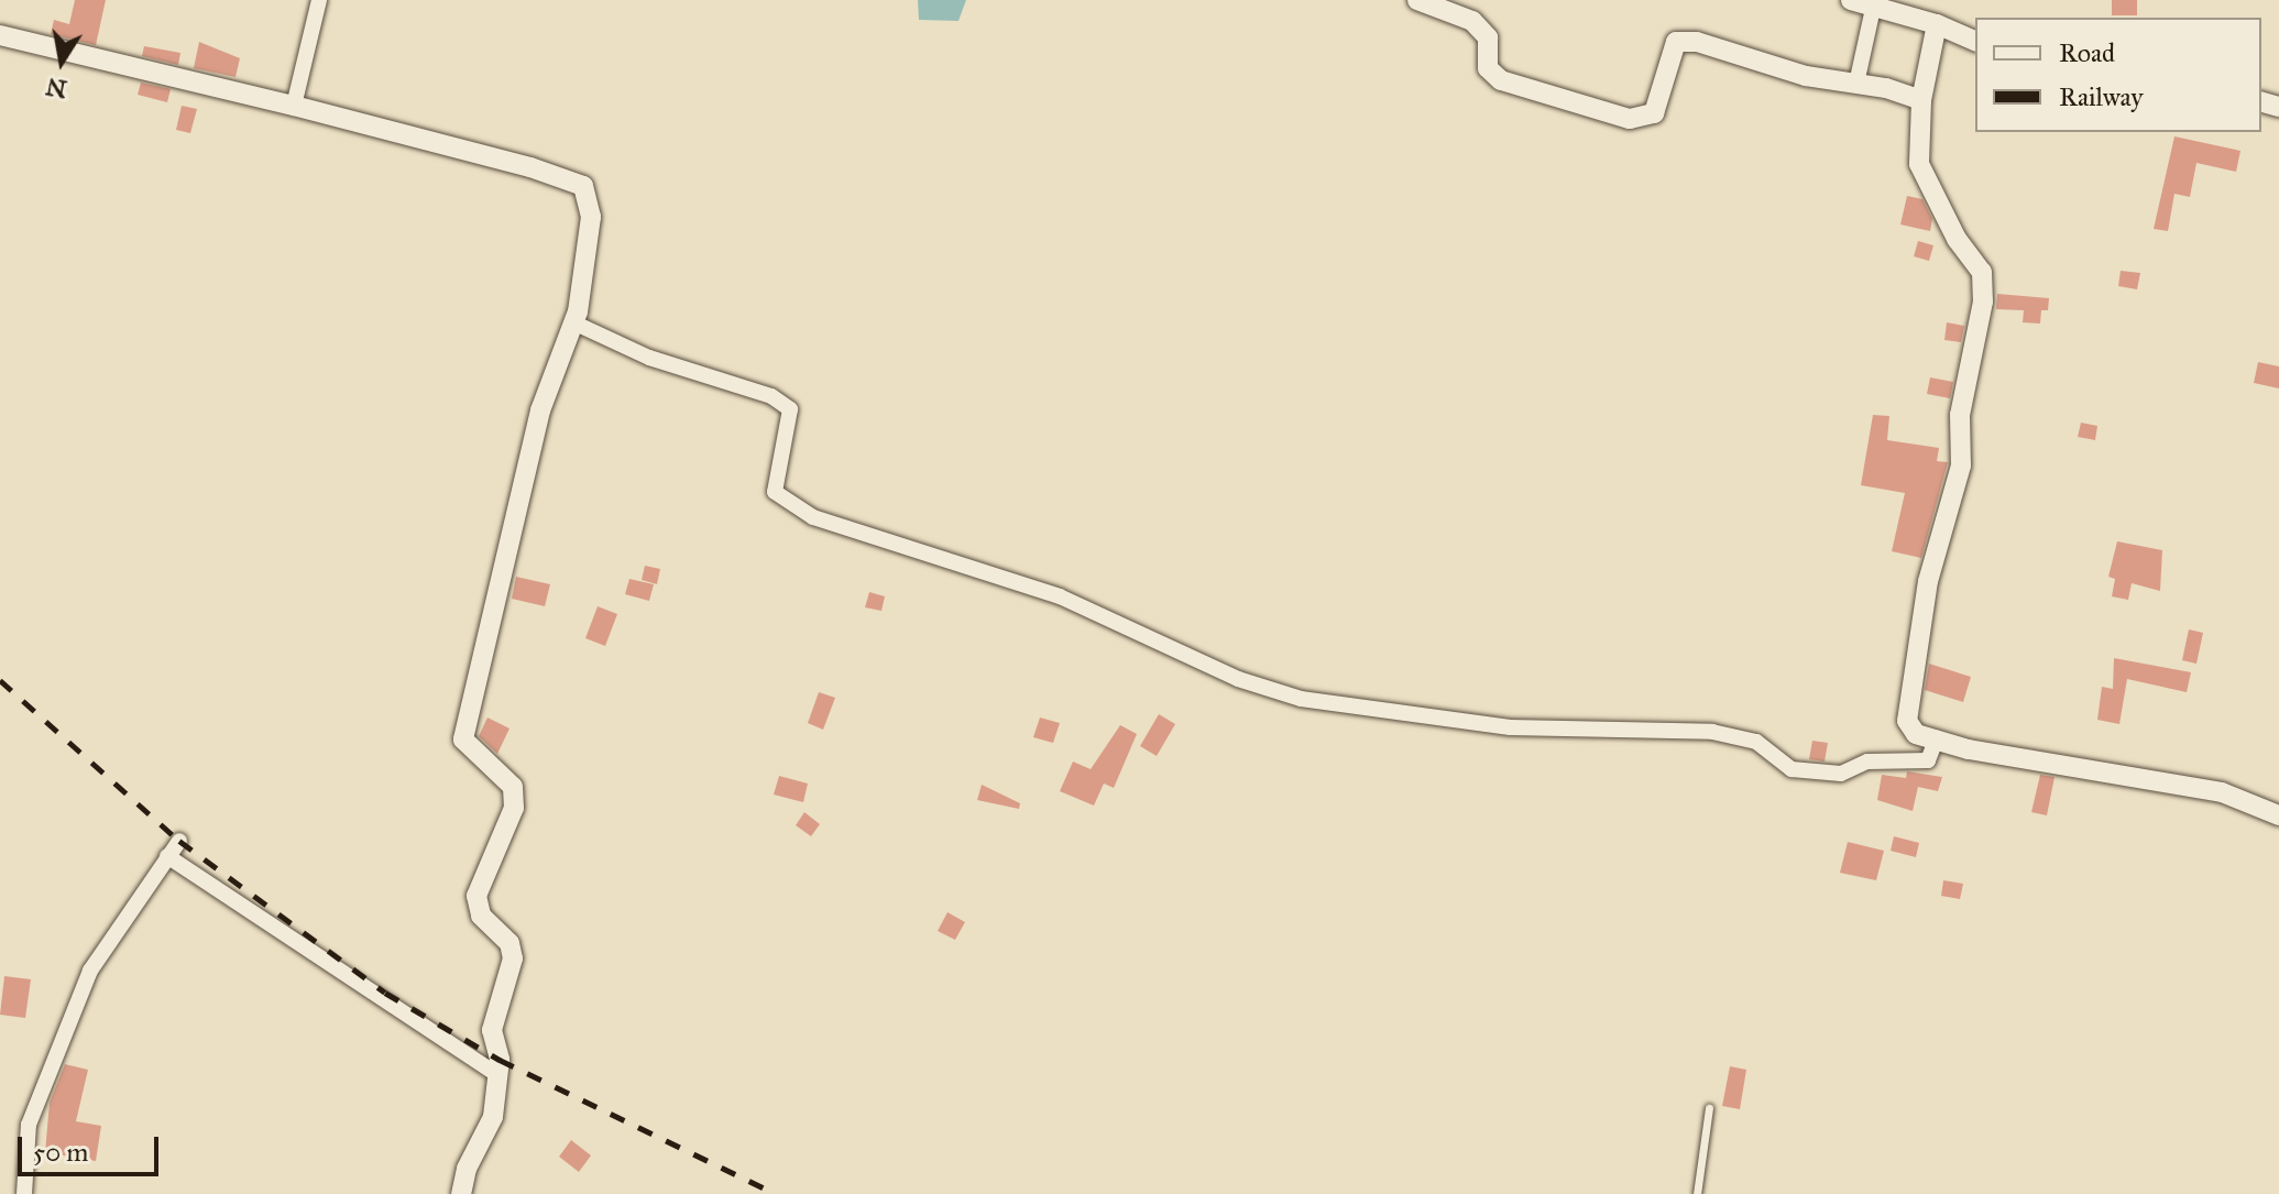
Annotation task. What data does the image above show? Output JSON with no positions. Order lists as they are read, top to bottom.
{
  "legend": ["Road", "Railway"],
  "scale_bar": "50 m",
  "north": "bottom"
}
